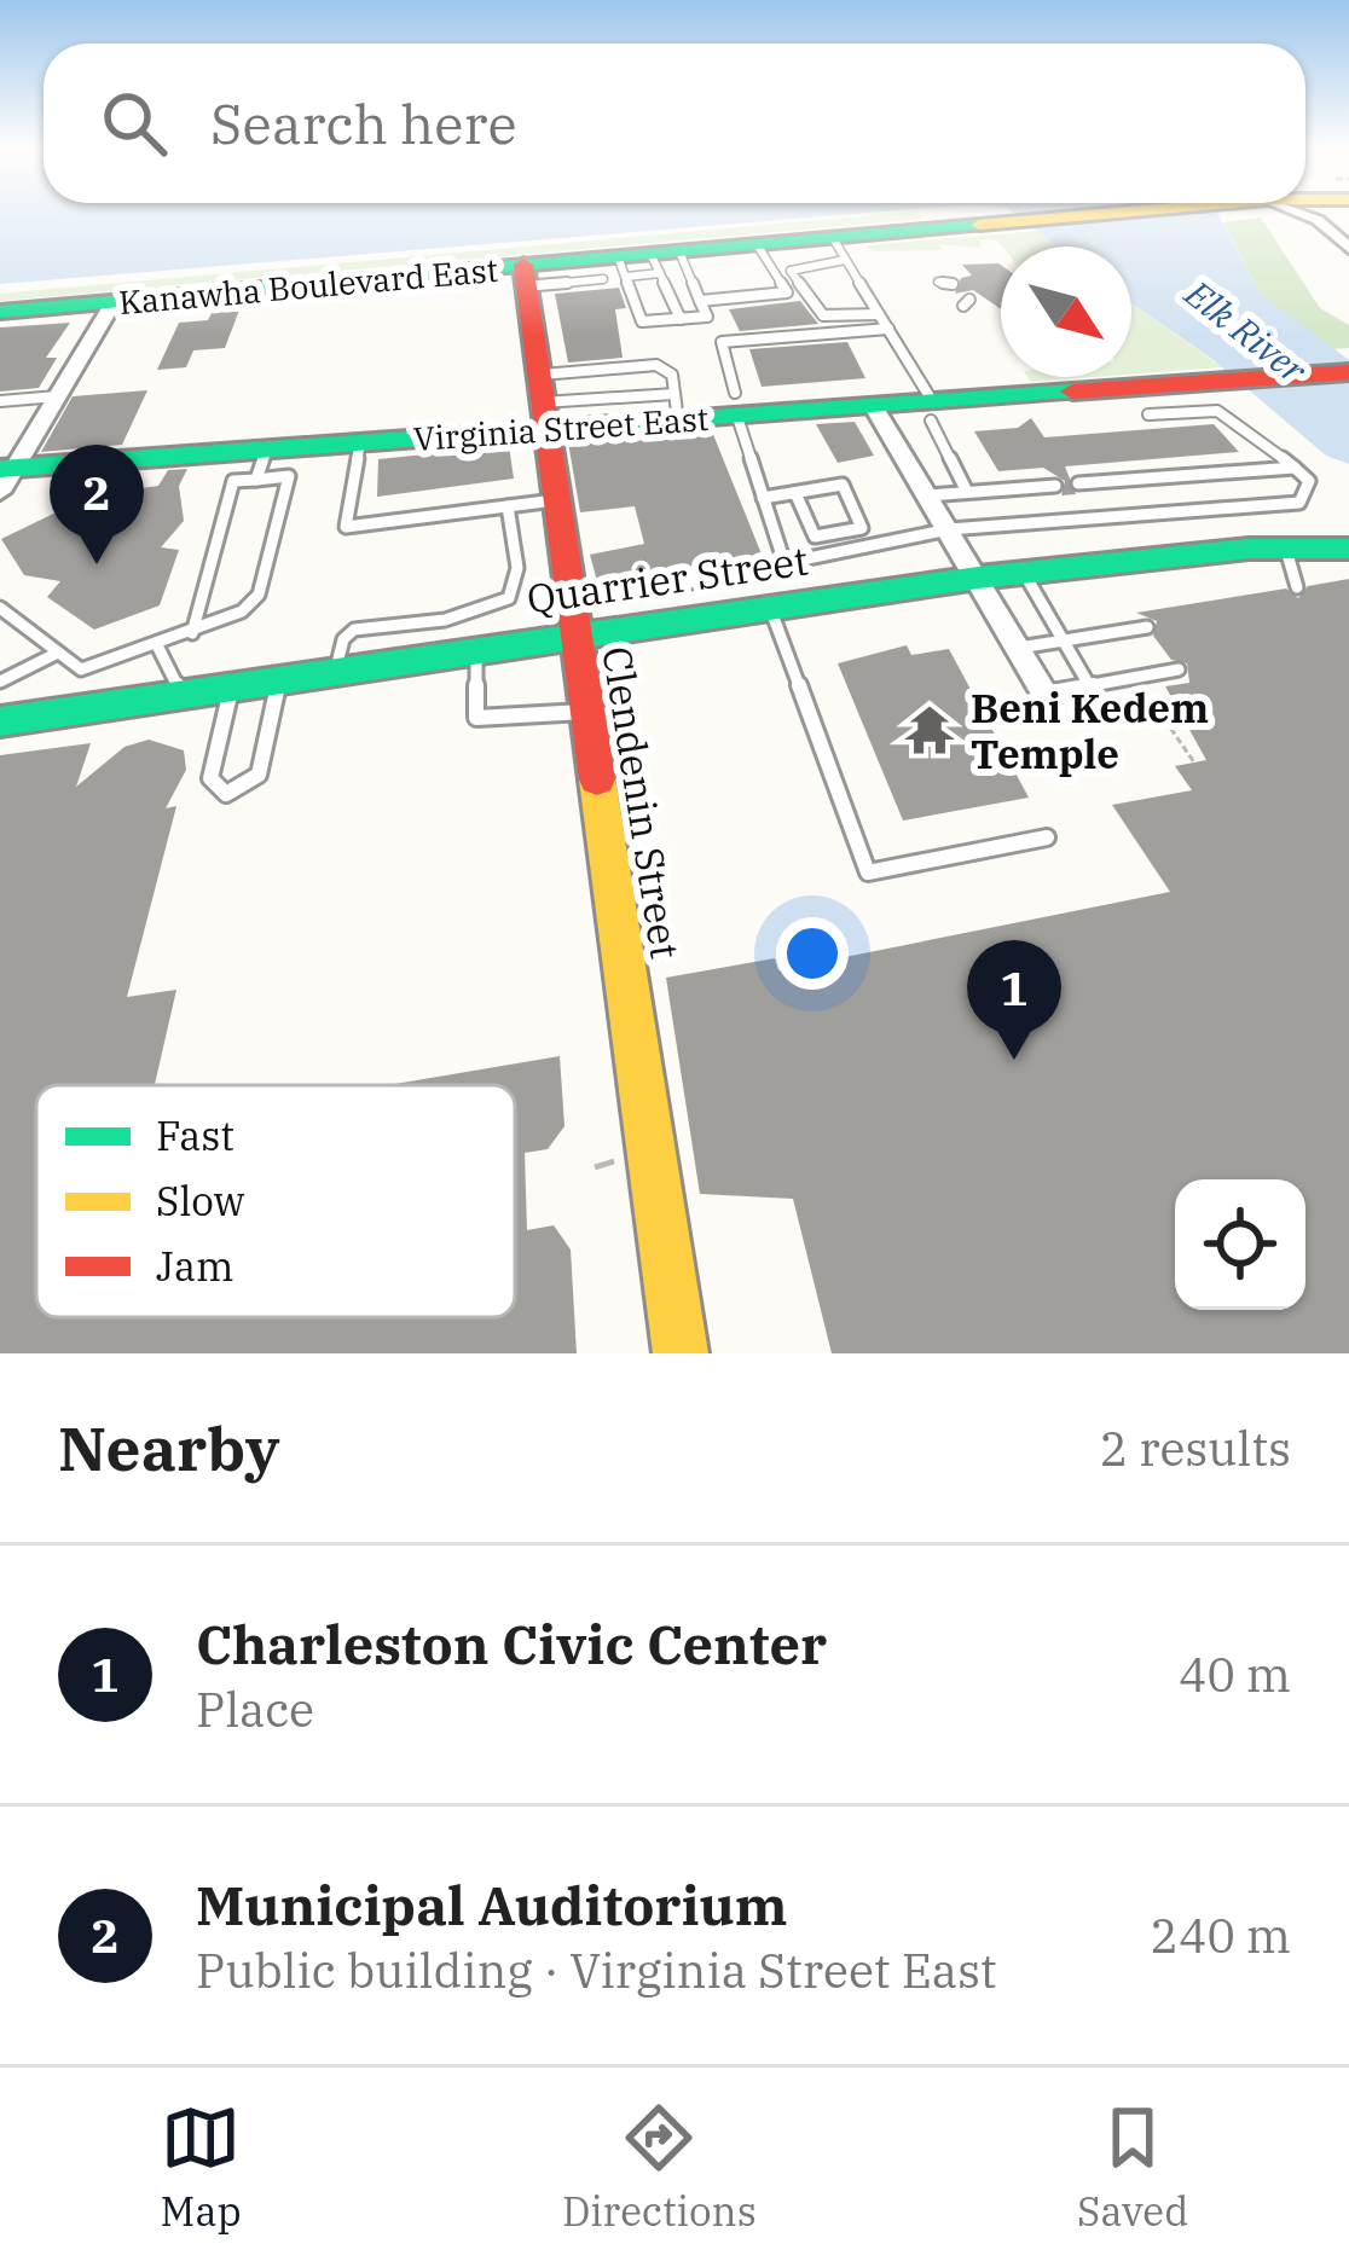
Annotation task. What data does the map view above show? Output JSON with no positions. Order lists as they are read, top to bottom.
{
  "streets": {
    "main road": [
      "Kanawha Boulevard East",
      "Virginia Street East",
      "Quarrier Street",
      "Clendenin Street"
    ]
  },
  "crossings": [
    ["Kanawha Boulevard East", "Clendenin Street"],
    ["Virginia Street East", "Clendenin Street"],
    ["Quarrier Street", "Clendenin Street"]
  ],
  "water": ["Elk River"],
  "places": {
    "temple": ["Beni Kedem Temple"]
  },
  "legend": ["Fast", "Slow", "Jam"],
  "north": "bottom right",
  "page": {
    "search": "Search here",
    "pins": ["2", "1"],
    "heading": ["Nearby", "2 results"],
    "list": [
      {
        "mark": "1",
        "name": "Charleston Civic Center",
        "note": "Place",
        "value": "40 m"
      },
      {
        "mark": "2",
        "name": "Municipal Auditorium",
        "note": "Public building · Virginia Street East",
        "value": "240 m"
      }
    ],
    "nav": ["Map", "Directions", "Saved"]
  }
}
